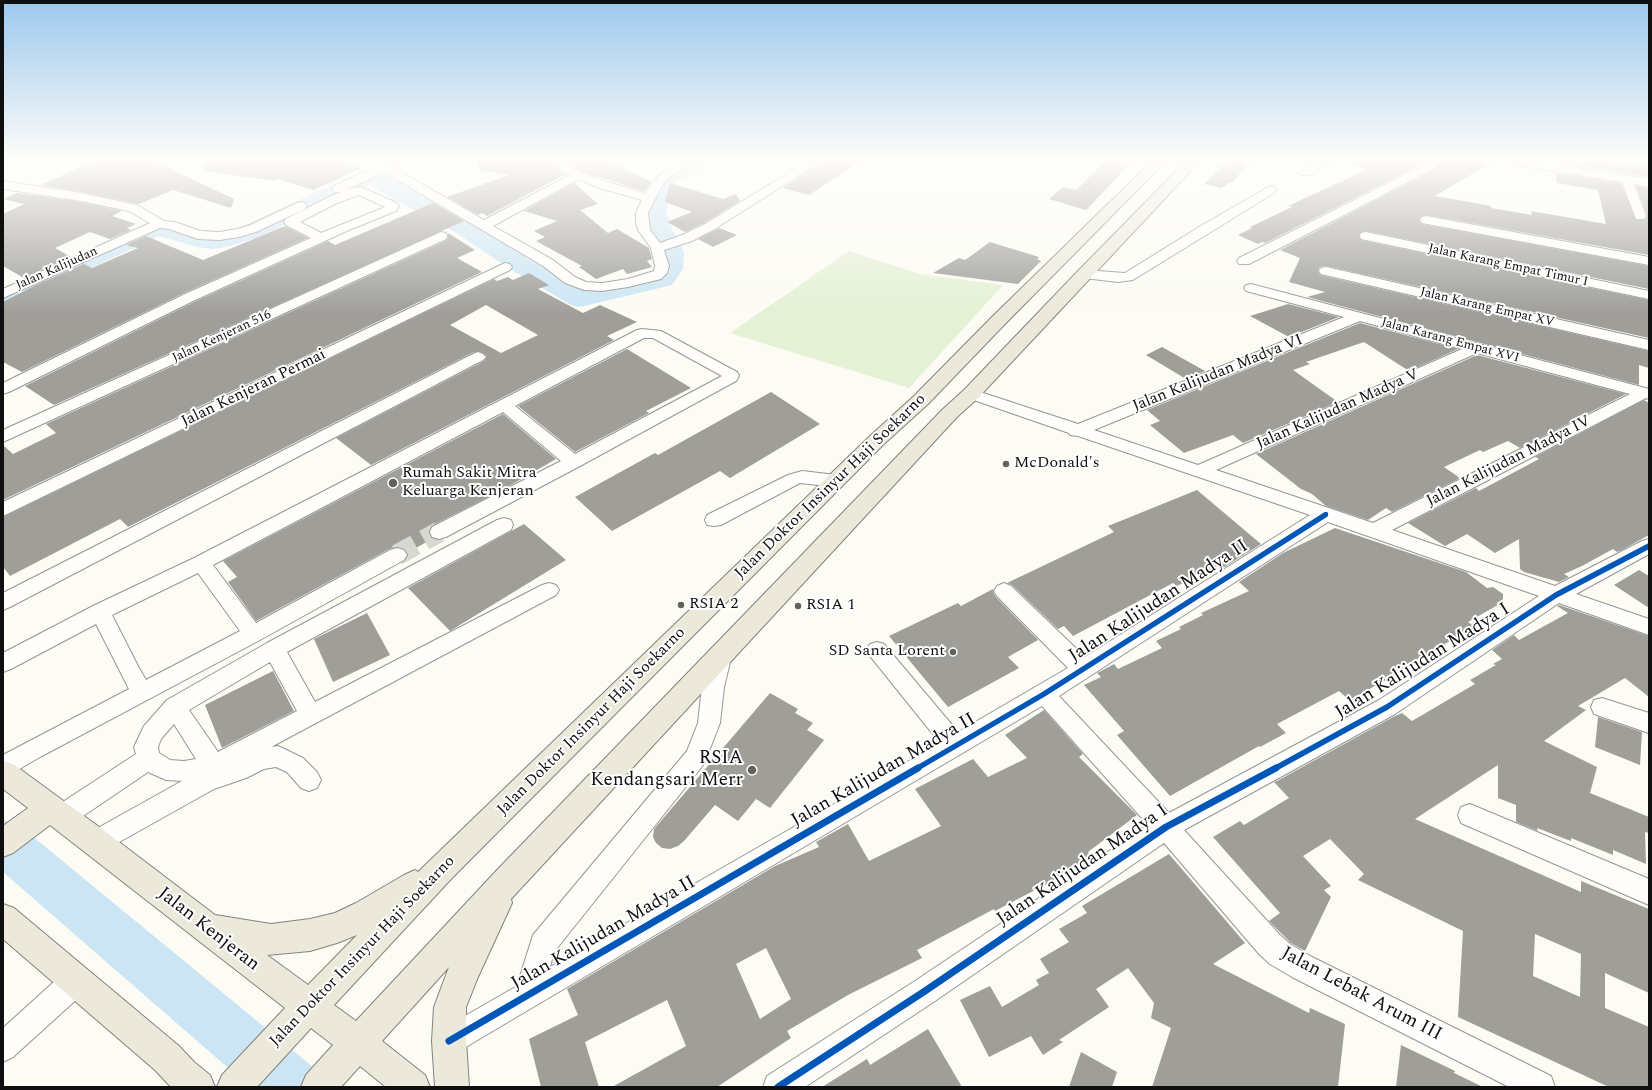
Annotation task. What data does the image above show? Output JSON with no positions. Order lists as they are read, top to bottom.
{
  "streets": {
    "main road": ["Jalan Doktor Insinyur Haji Soekarno", "Jalan Kenjeran"],
    "street": [
      "Jalan Karang Empat Timur I",
      "Jalan Kalijudan",
      "Jalan Karang Empat XV",
      "Jalan Kenjeran 516",
      "Jalan Karang Empat XVI",
      "Jalan Kalijudan Madya VI",
      "Jalan Kenjeran Permai",
      "Jalan Kalijudan Madya V",
      "Jalan Kalijudan Madya IV",
      "Jalan Kalijudan Madya II",
      "Jalan Kalijudan Madya I",
      "Jalan Lebak Arum III"
    ]
  },
  "crossings": [
    ["Jalan Karang Empat XVI", "Jalan Kalijudan Madya VI"],
    ["Jalan Karang Empat XVI", "Jalan Kalijudan Madya V"],
    ["Jalan Karang Empat XVI", "Jalan Kalijudan Madya IV"],
    ["Jalan Doktor Insinyur Haji Soekarno", "Jalan Kenjeran"],
    ["Jalan Kalijudan Madya II", "Jalan Lebak Arum III"],
    ["Jalan Kalijudan Madya I", "Jalan Lebak Arum III"]
  ],
  "places": [
    "McDonald's",
    "Rumah Sakit Mitra Keluarga Kenjeran",
    "RSIA 2",
    "RSIA 1",
    "SD Santa Lorent",
    "RSIA Kendangsari Merr"
  ]
}
